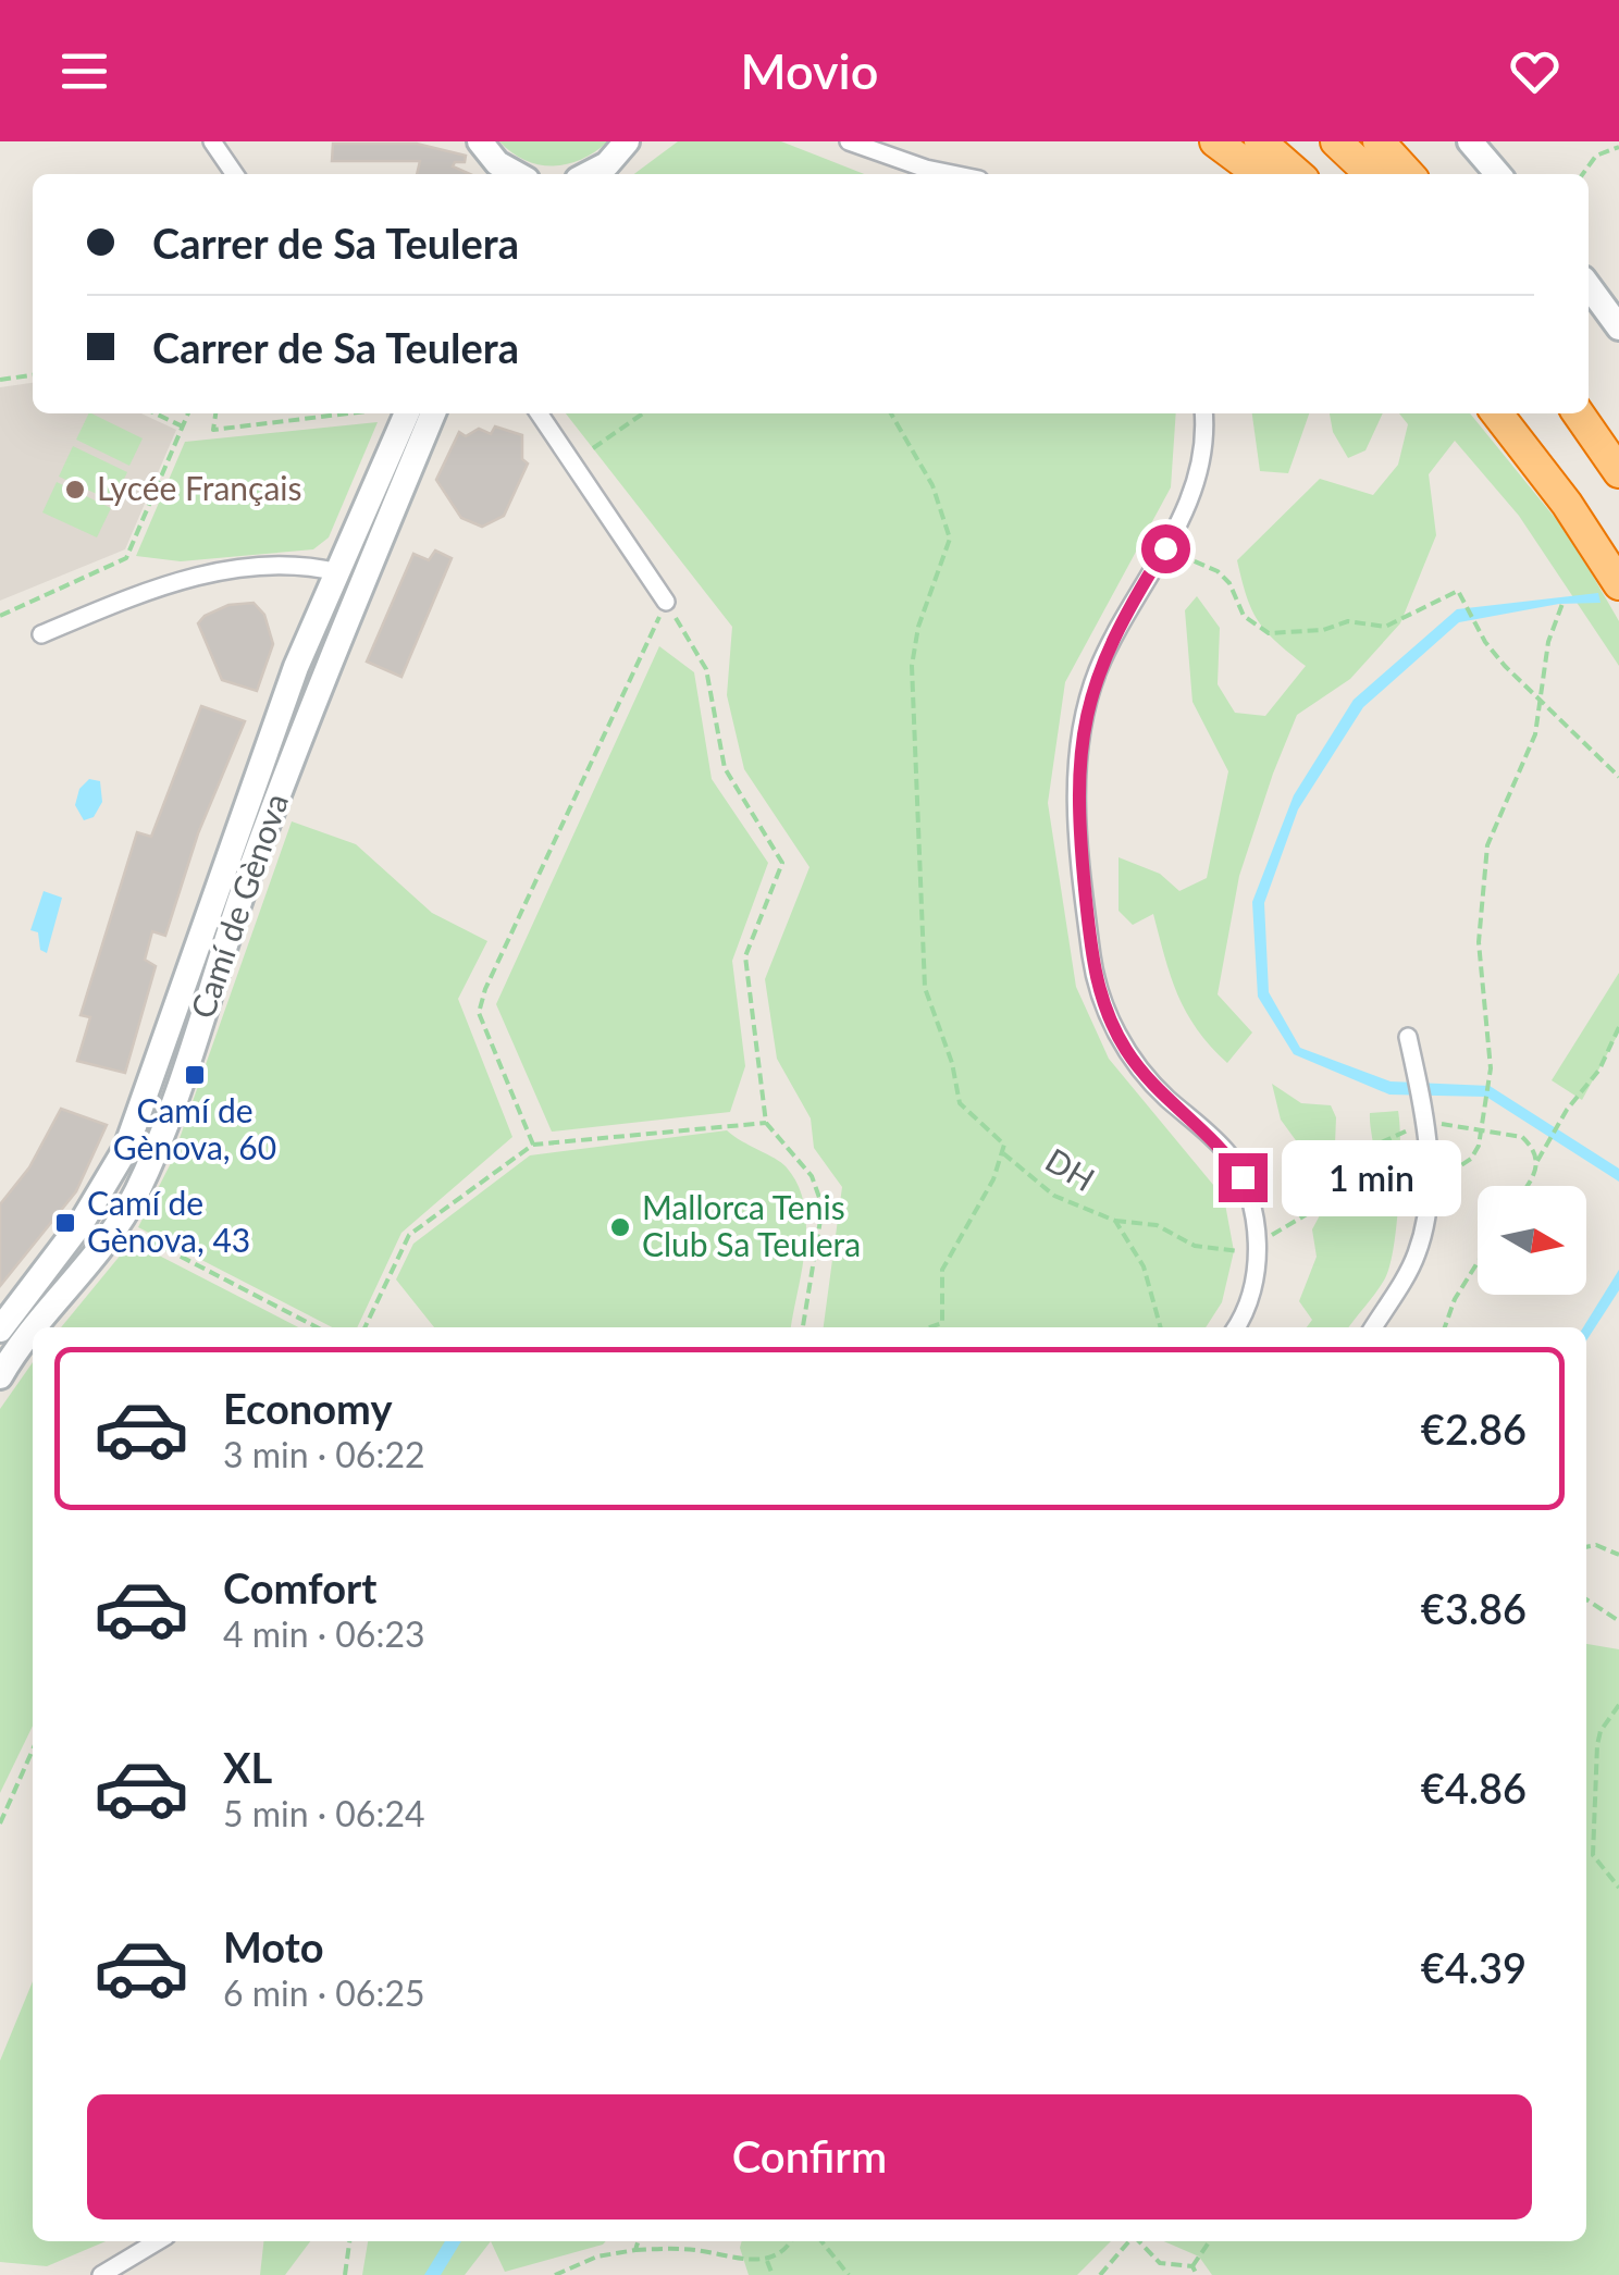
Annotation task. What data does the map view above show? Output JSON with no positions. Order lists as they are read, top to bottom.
{
  "streets": {
    "street": ["Camí de Gènova"],
    "path": ["DH"]
  },
  "places": {
    "other": ["Lycée Français", "Mallorca Tenis Club Sa Teulera"],
    "transit": ["Camí de Gènova, 60", "Camí de Gènova, 43"]
  },
  "north": "right",
  "page": {
    "header": "Movio",
    "banner": ["Carrer de Sa Teulera", "Carrer de Sa Teulera"],
    "bubble": "1 min",
    "list": [
      {
        "name": "Economy",
        "note": "3 min · 06:22",
        "value": "€2.86"
      },
      {
        "name": "Comfort",
        "note": "4 min · 06:23",
        "value": "€3.86"
      },
      {
        "name": "XL",
        "note": "5 min · 06:24",
        "value": "€4.86"
      },
      {
        "name": "Moto",
        "note": "6 min · 06:25",
        "value": "€4.39"
      }
    ],
    "buttons": "Confirm"
  }
}
